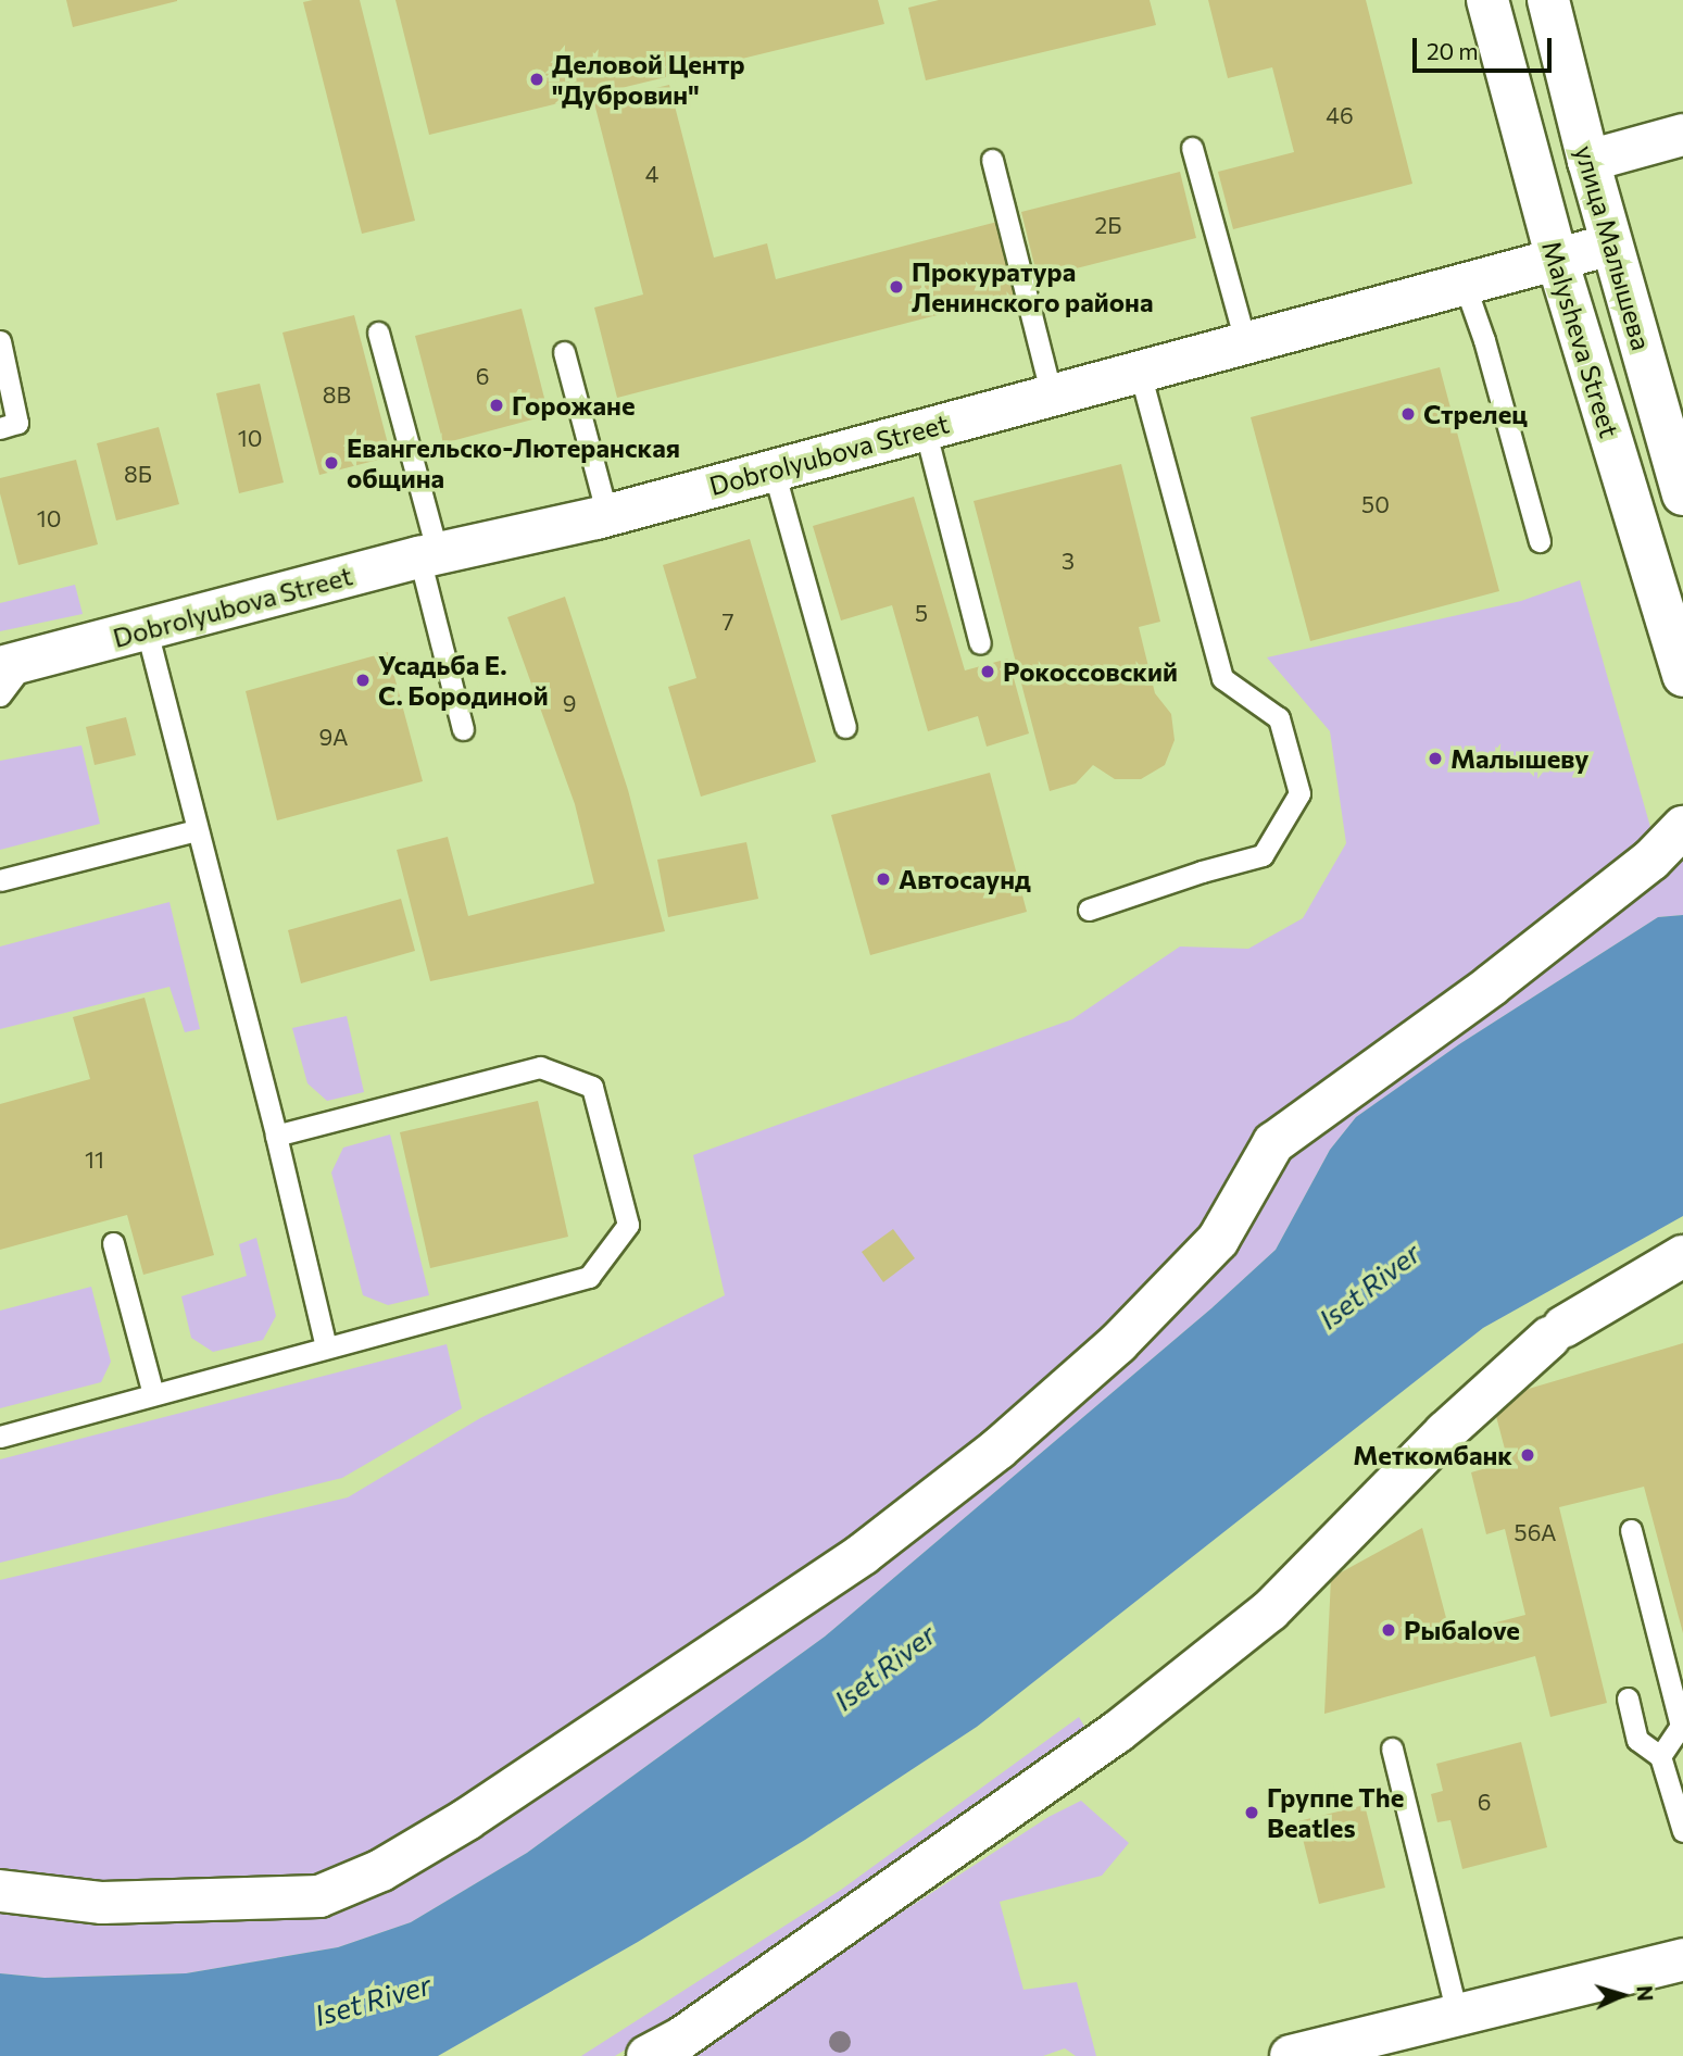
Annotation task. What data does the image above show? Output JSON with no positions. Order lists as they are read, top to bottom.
{
  "streets": {
    "street": ["улица Малышева", "Malysheva Street", "Dobrolyubova Street"]
  },
  "crossings": [
    ["улица Малышева", "Dobrolyubova Street"],
    ["Malysheva Street", "Dobrolyubova Street"]
  ],
  "water": ["Iset River"],
  "places": [
    "Деловой Центр \"Дубровин\"",
    "Прокуратура Ленинского района",
    "Горожане",
    "Стрелец",
    "Евангельско-Лютеранская община",
    "Рокоссовский",
    "Усадьба Е. С. Бородиной",
    "Малышеву",
    "Автосаунд",
    "Меткомбанк",
    "Рыбаlove",
    "Группе The Beatles"
  ],
  "house_numbers": [
    "46",
    "4",
    "2Б",
    "6",
    "8В",
    "10",
    "8Б",
    "50",
    "10",
    "3",
    "5",
    "7",
    "9",
    "9А",
    "11",
    "56А",
    "6"
  ],
  "scale_bar": "20 m",
  "north": "right"
}
